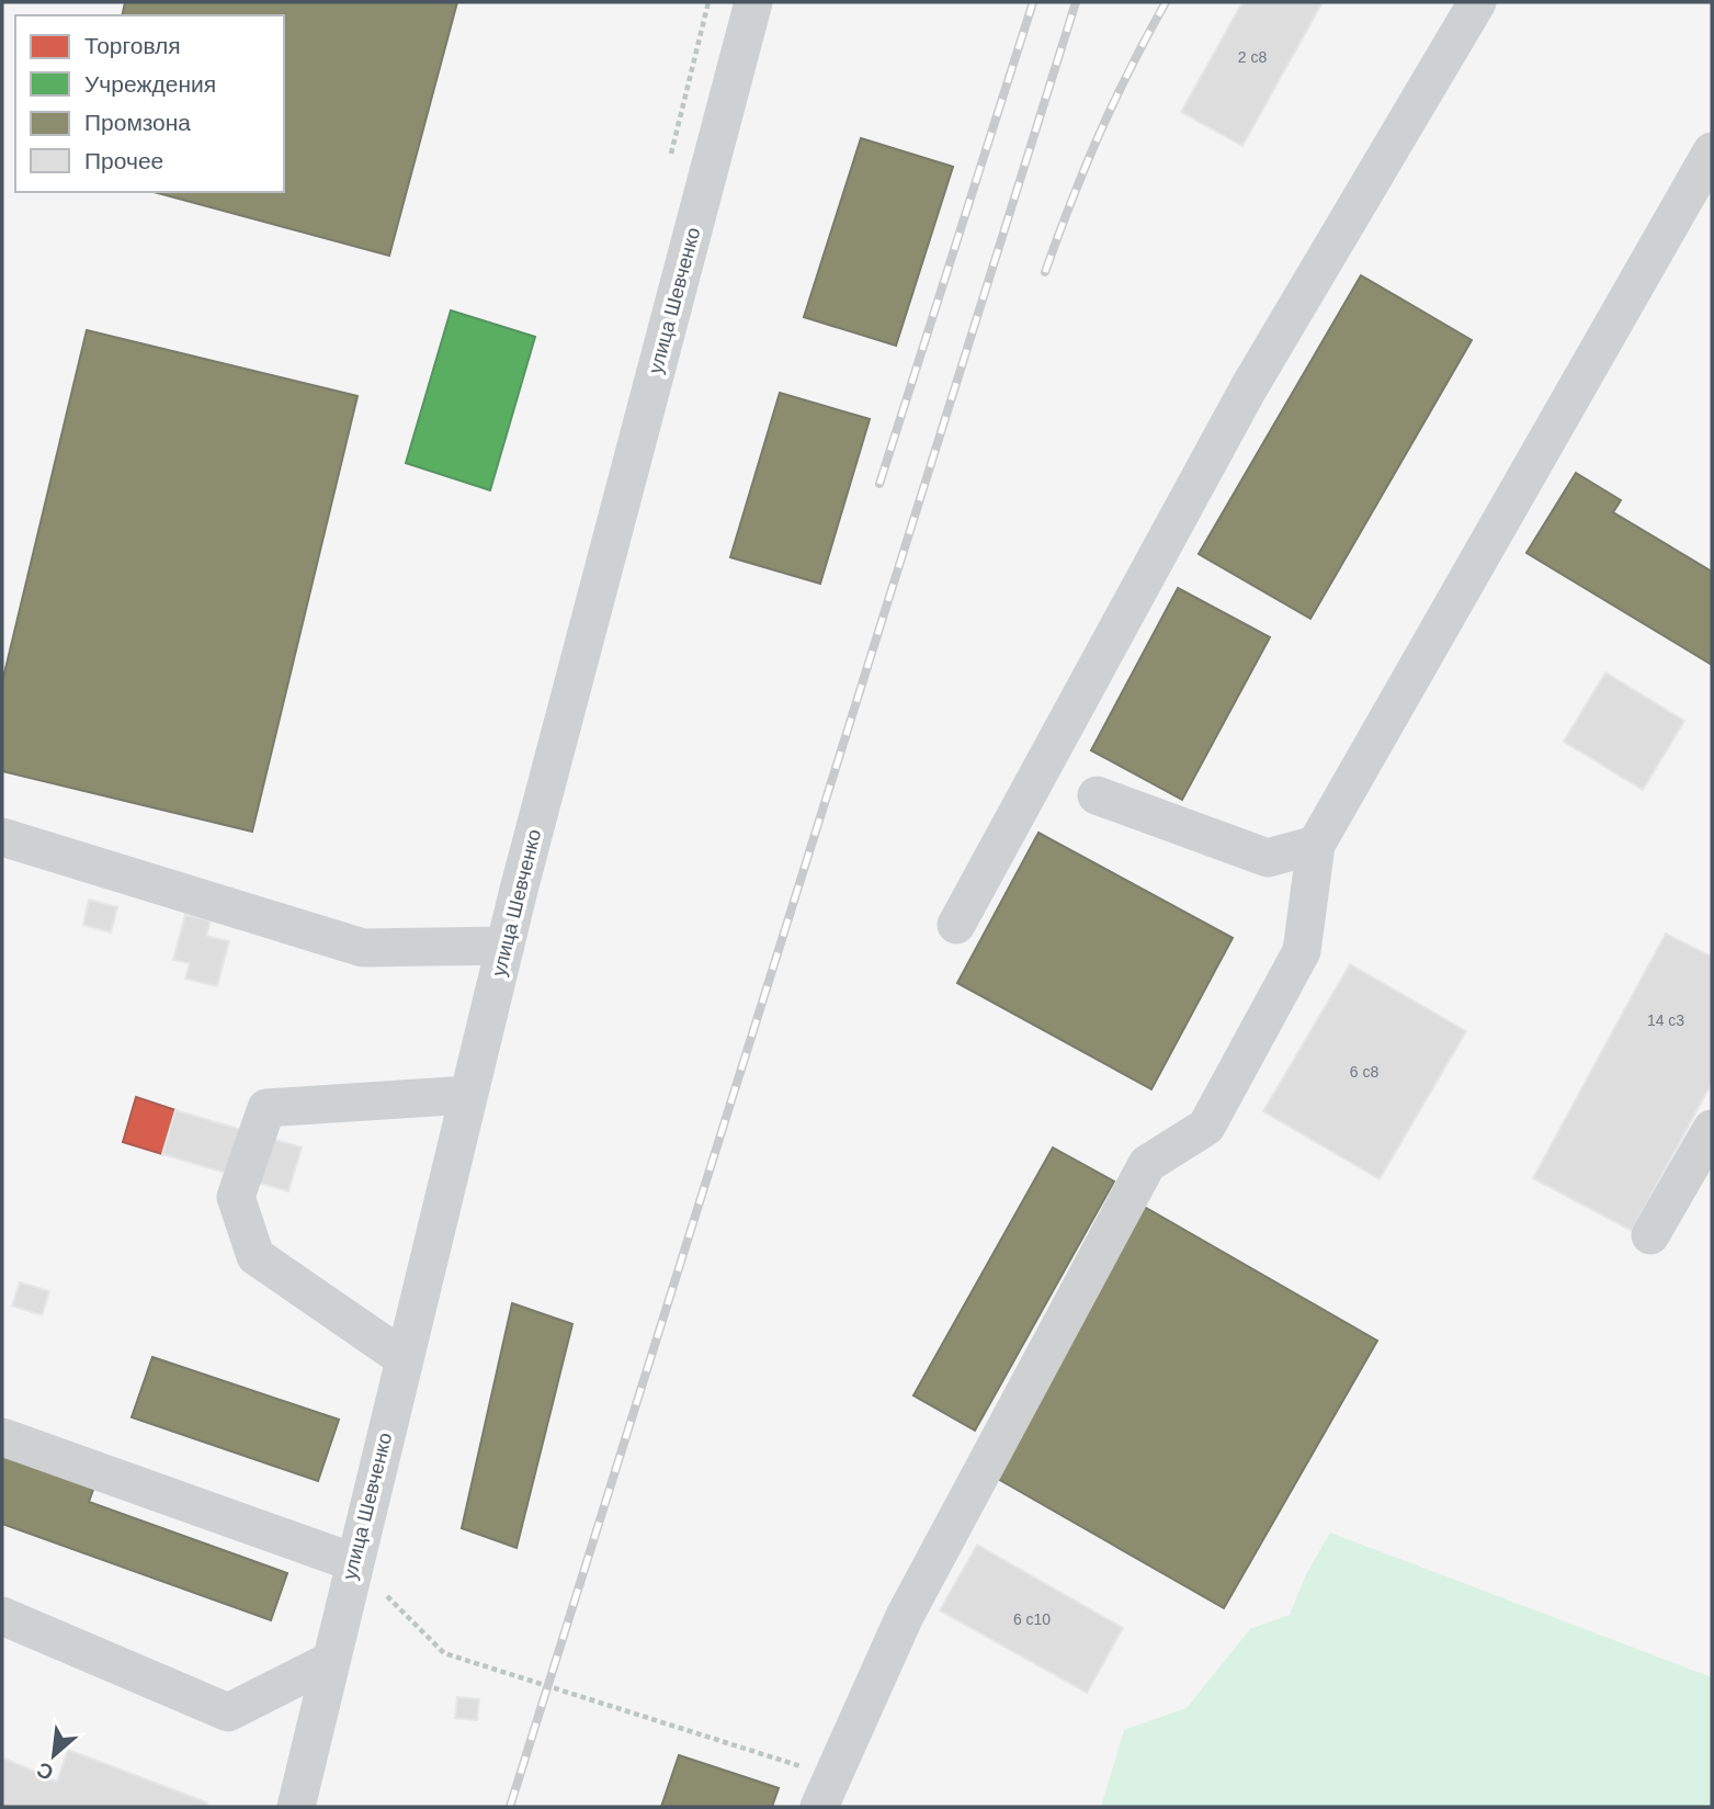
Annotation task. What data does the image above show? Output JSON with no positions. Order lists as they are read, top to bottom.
{
  "streets": {
    "street": ["улица Шевченко"]
  },
  "house_numbers": [
    "2 с8",
    "14 с3",
    "6 с8",
    "6 с10"
  ],
  "legend": [
    "Торговля",
    "Учреждения",
    "Промзона",
    "Прочее"
  ],
  "north": "bottom left"
}
